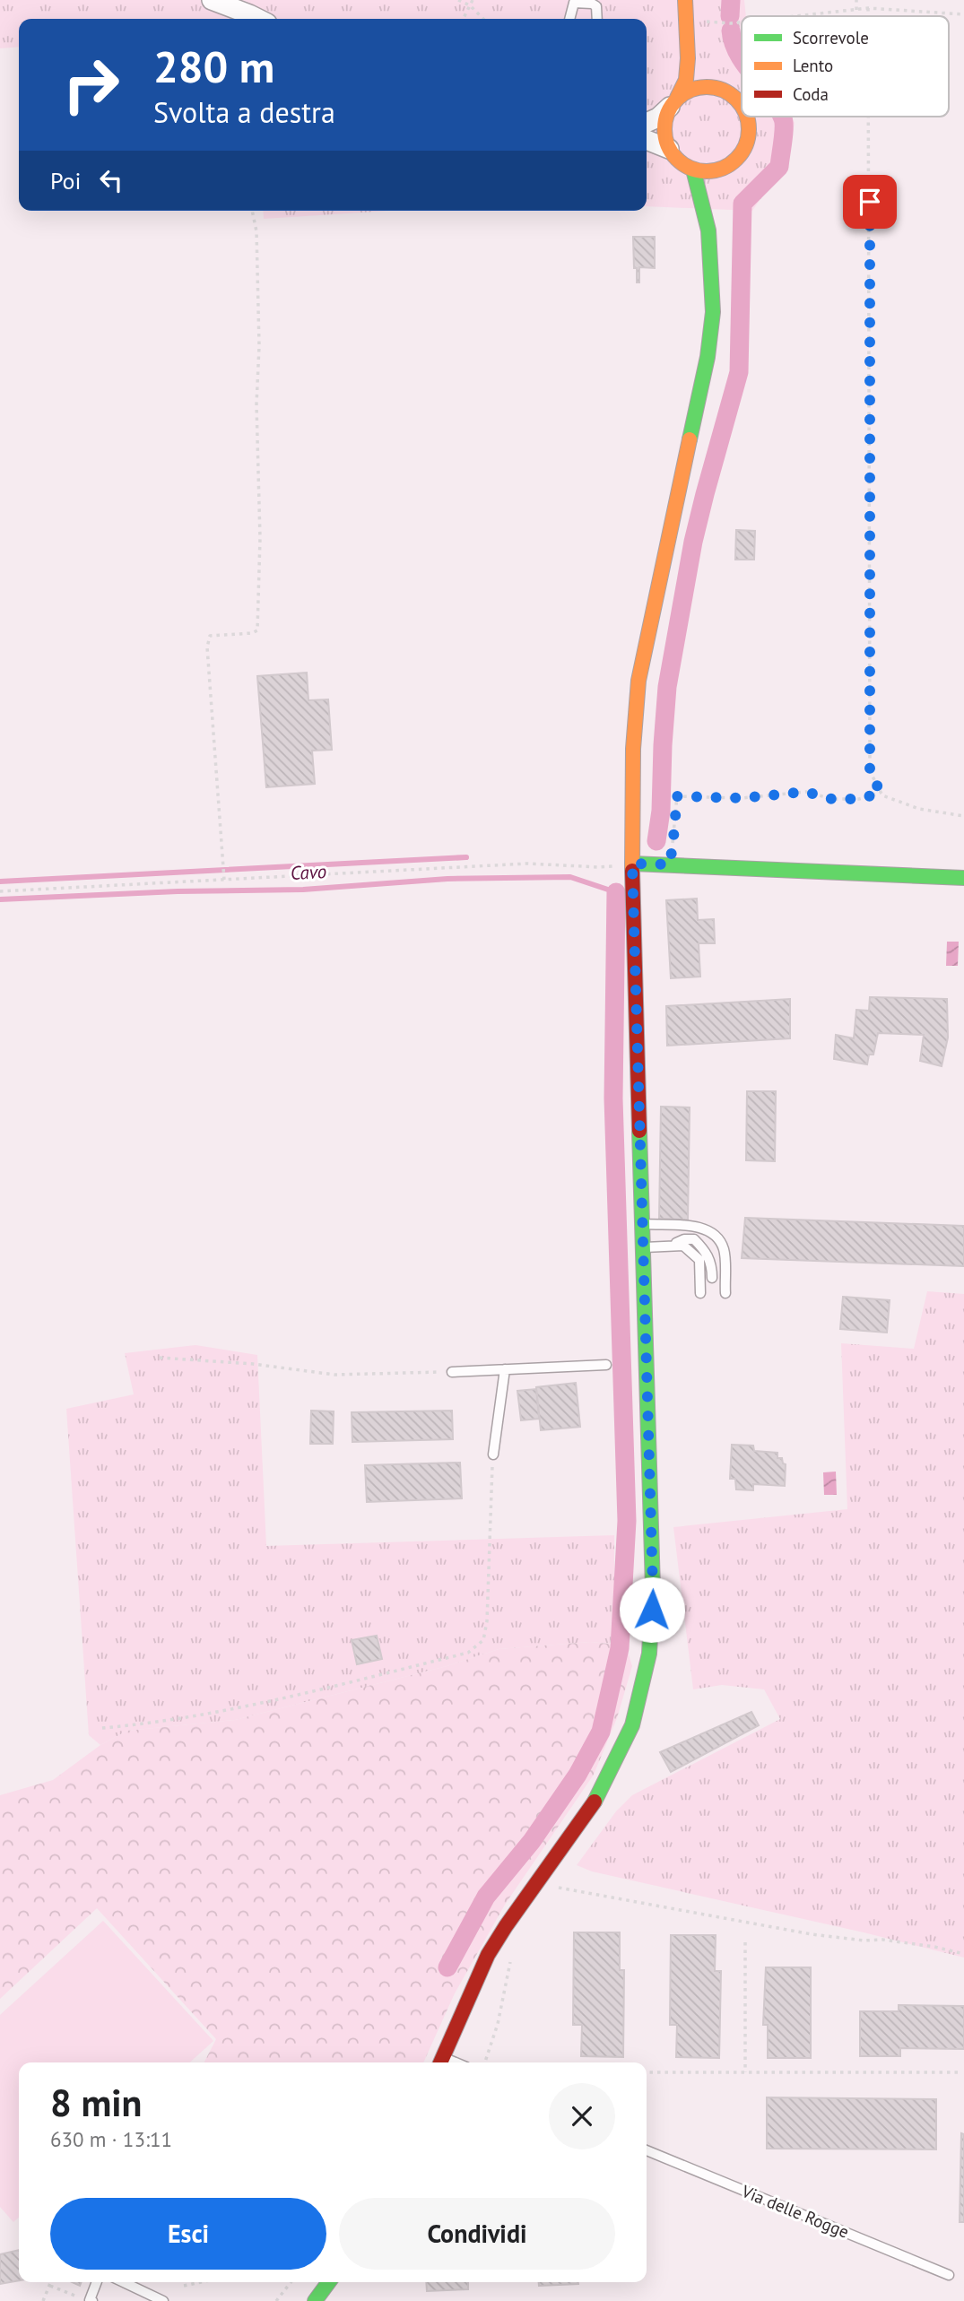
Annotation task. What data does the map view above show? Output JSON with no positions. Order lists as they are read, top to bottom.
{
  "streets": {
    "lane": ["Via delle Rogge"]
  },
  "water": ["Cavo"],
  "legend": ["Scorrevole", "Lento", "Coda"],
  "page": {
    "turn": ["280 m", "Svolta a destra"],
    "then": "Poi",
    "heading": ["8 min", "630 m · 13:11"],
    "buttons": ["Esci", "Condividi"]
  }
}
